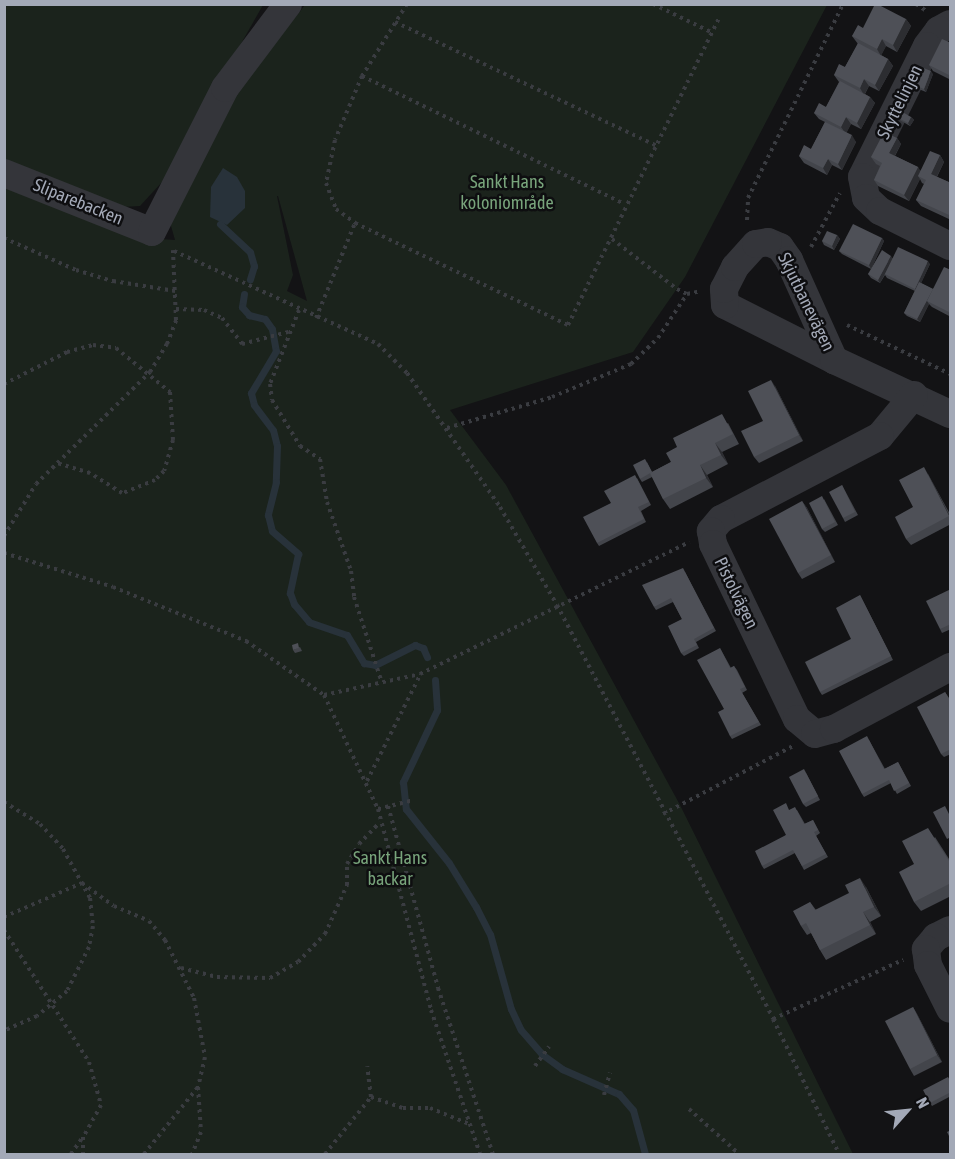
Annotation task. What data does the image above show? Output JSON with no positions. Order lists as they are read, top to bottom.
{
  "streets": {
    "street": [
      "Skyttelinjen",
      "Sliparebacken",
      "Skjutbanevägen",
      "Pistolvägen"
    ]
  },
  "parks": ["Sankt Hans koloniområde", "Sankt Hans backar"],
  "north": "top right"
}
